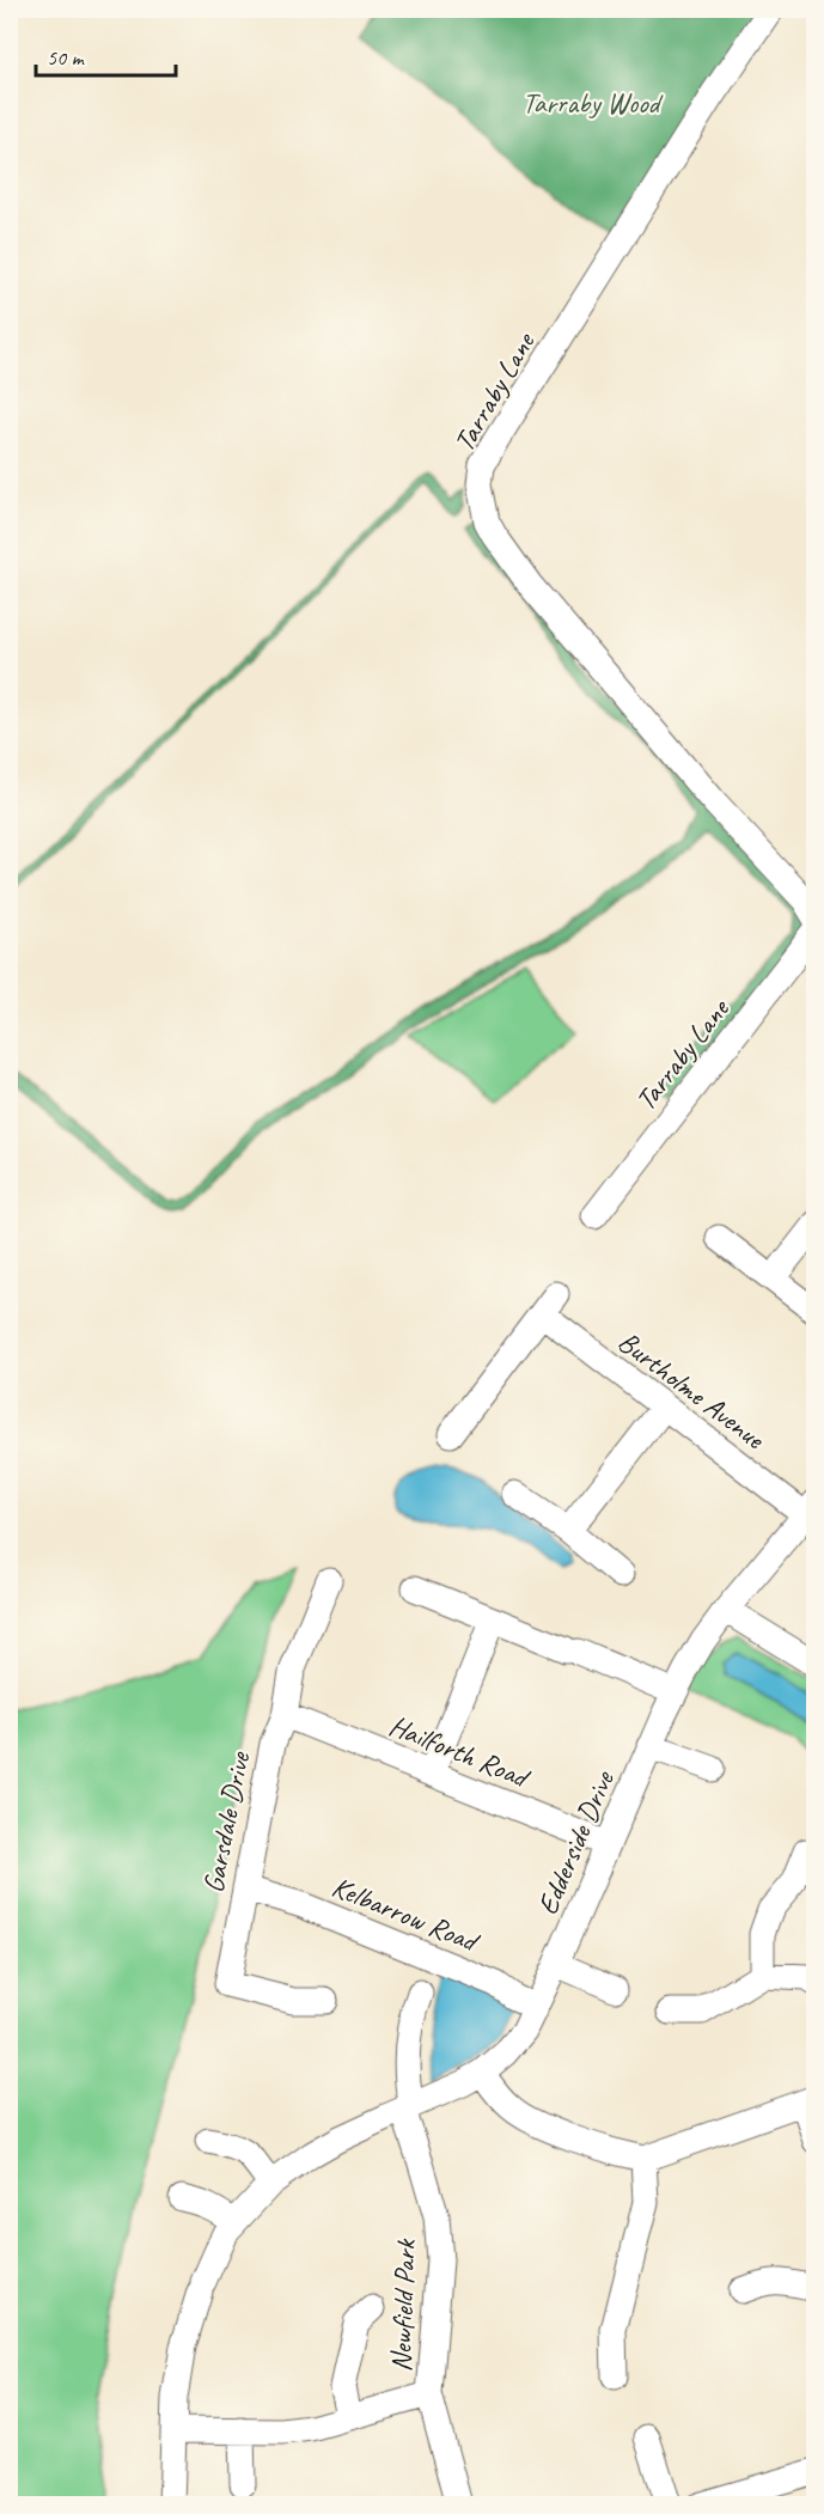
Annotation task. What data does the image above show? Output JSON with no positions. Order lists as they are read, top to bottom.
{
  "streets": {
    "street": [
      "Tarraby Lane",
      "Burtholme Avenue",
      "Hailforth Road",
      "Garsdale Drive",
      "Edderside Drive",
      "Kelbarrow Road",
      "Newfield Park"
    ]
  },
  "crossings": [
    ["Burtholme Avenue", "Edderside Drive"],
    ["Hailforth Road", "Garsdale Drive"],
    ["Hailforth Road", "Edderside Drive"],
    ["Garsdale Drive", "Kelbarrow Road"],
    ["Edderside Drive", "Kelbarrow Road"],
    ["Edderside Drive", "Newfield Park"]
  ],
  "parks": ["Tarraby Wood"],
  "scale_bar": "50 m"
}
